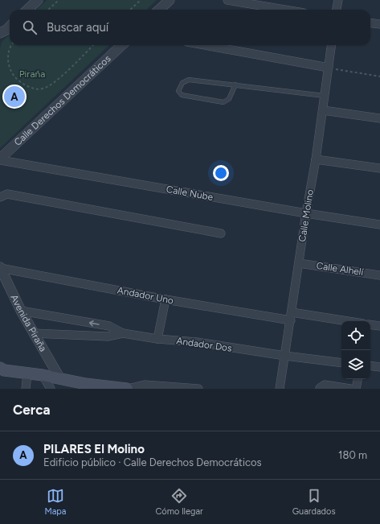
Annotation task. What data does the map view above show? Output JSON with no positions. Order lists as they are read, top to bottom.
{
  "streets": {
    "street": [
      "Calle Derechos Democráticos",
      "Calle Nube",
      "Calle Molino",
      "Calle Alhelí",
      "Andador Uno",
      "Avenida Piraña",
      "Andador Dos"
    ]
  },
  "crossings": [
    ["Calle Derechos Democráticos", "Calle Nube"],
    ["Calle Nube", "Calle Molino"],
    ["Calle Molino", "Calle Alhelí"],
    ["Calle Molino", "Andador Uno"],
    ["Calle Molino", "Andador Dos"],
    ["Andador Uno", "Avenida Piraña"],
    ["Avenida Piraña", "Andador Dos"]
  ],
  "parks": ["Piraña"],
  "page": {
    "search": "Buscar aquí",
    "pins": "A",
    "heading": "Cerca",
    "list": [
      {
        "mark": "A",
        "name": "PILARES El Molino",
        "note": "Edificio público · Calle Derechos Democráticos",
        "value": "180 m"
      }
    ],
    "nav": ["Mapa", "Cómo llegar", "Guardados"]
  }
}
